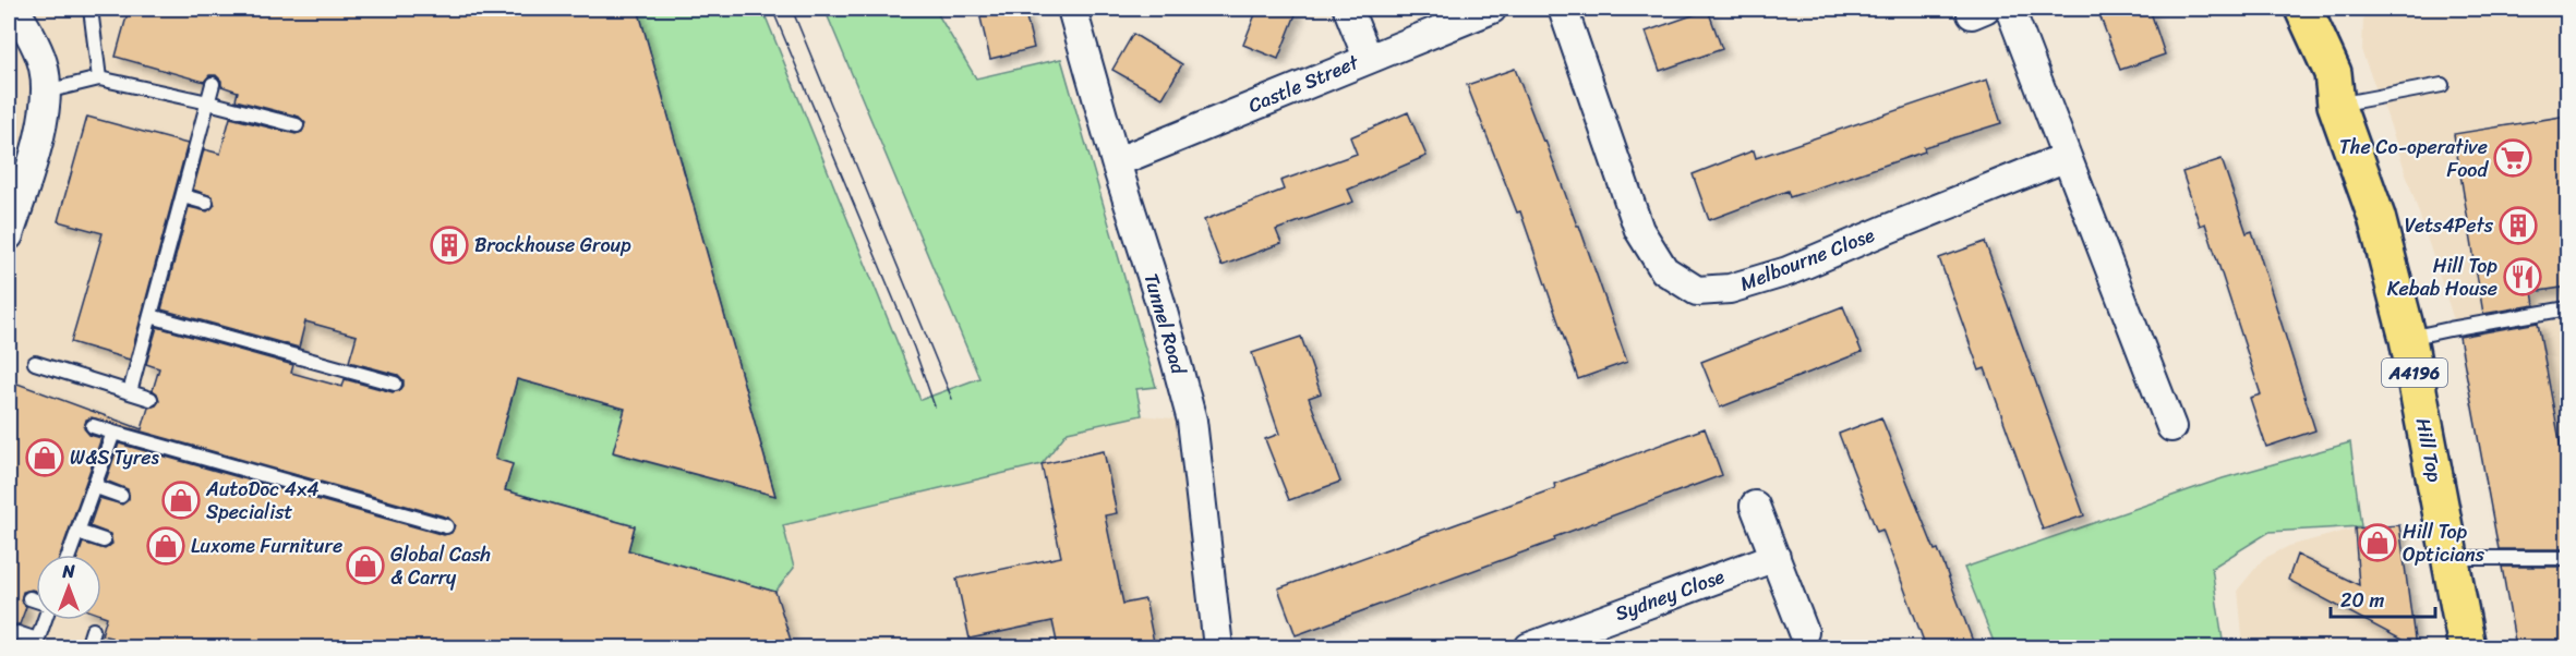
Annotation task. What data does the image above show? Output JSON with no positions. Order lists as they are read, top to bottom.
{
  "streets": {
    "main road": ["A4196", "Hill Top"],
    "street": [
      "Castle Street",
      "Melbourne Close",
      "Tunnel Road",
      "Sydney Close"
    ]
  },
  "crossings": [
    ["Castle Street", "Tunnel Road"]
  ],
  "places": {
    "supermarket": ["The Co-operative Food"],
    "building": ["Vets4Pets", "Brockhouse Group"],
    "restaurant": ["Hill Top Kebab House"],
    "shop": [
      "W&S Tyres",
      "AutoDoc 4x4 Specialist",
      "Hill Top Opticians",
      "Luxome Furniture",
      "Global Cash & Carry"
    ]
  },
  "scale_bar": "20 m",
  "north": "top"
}
